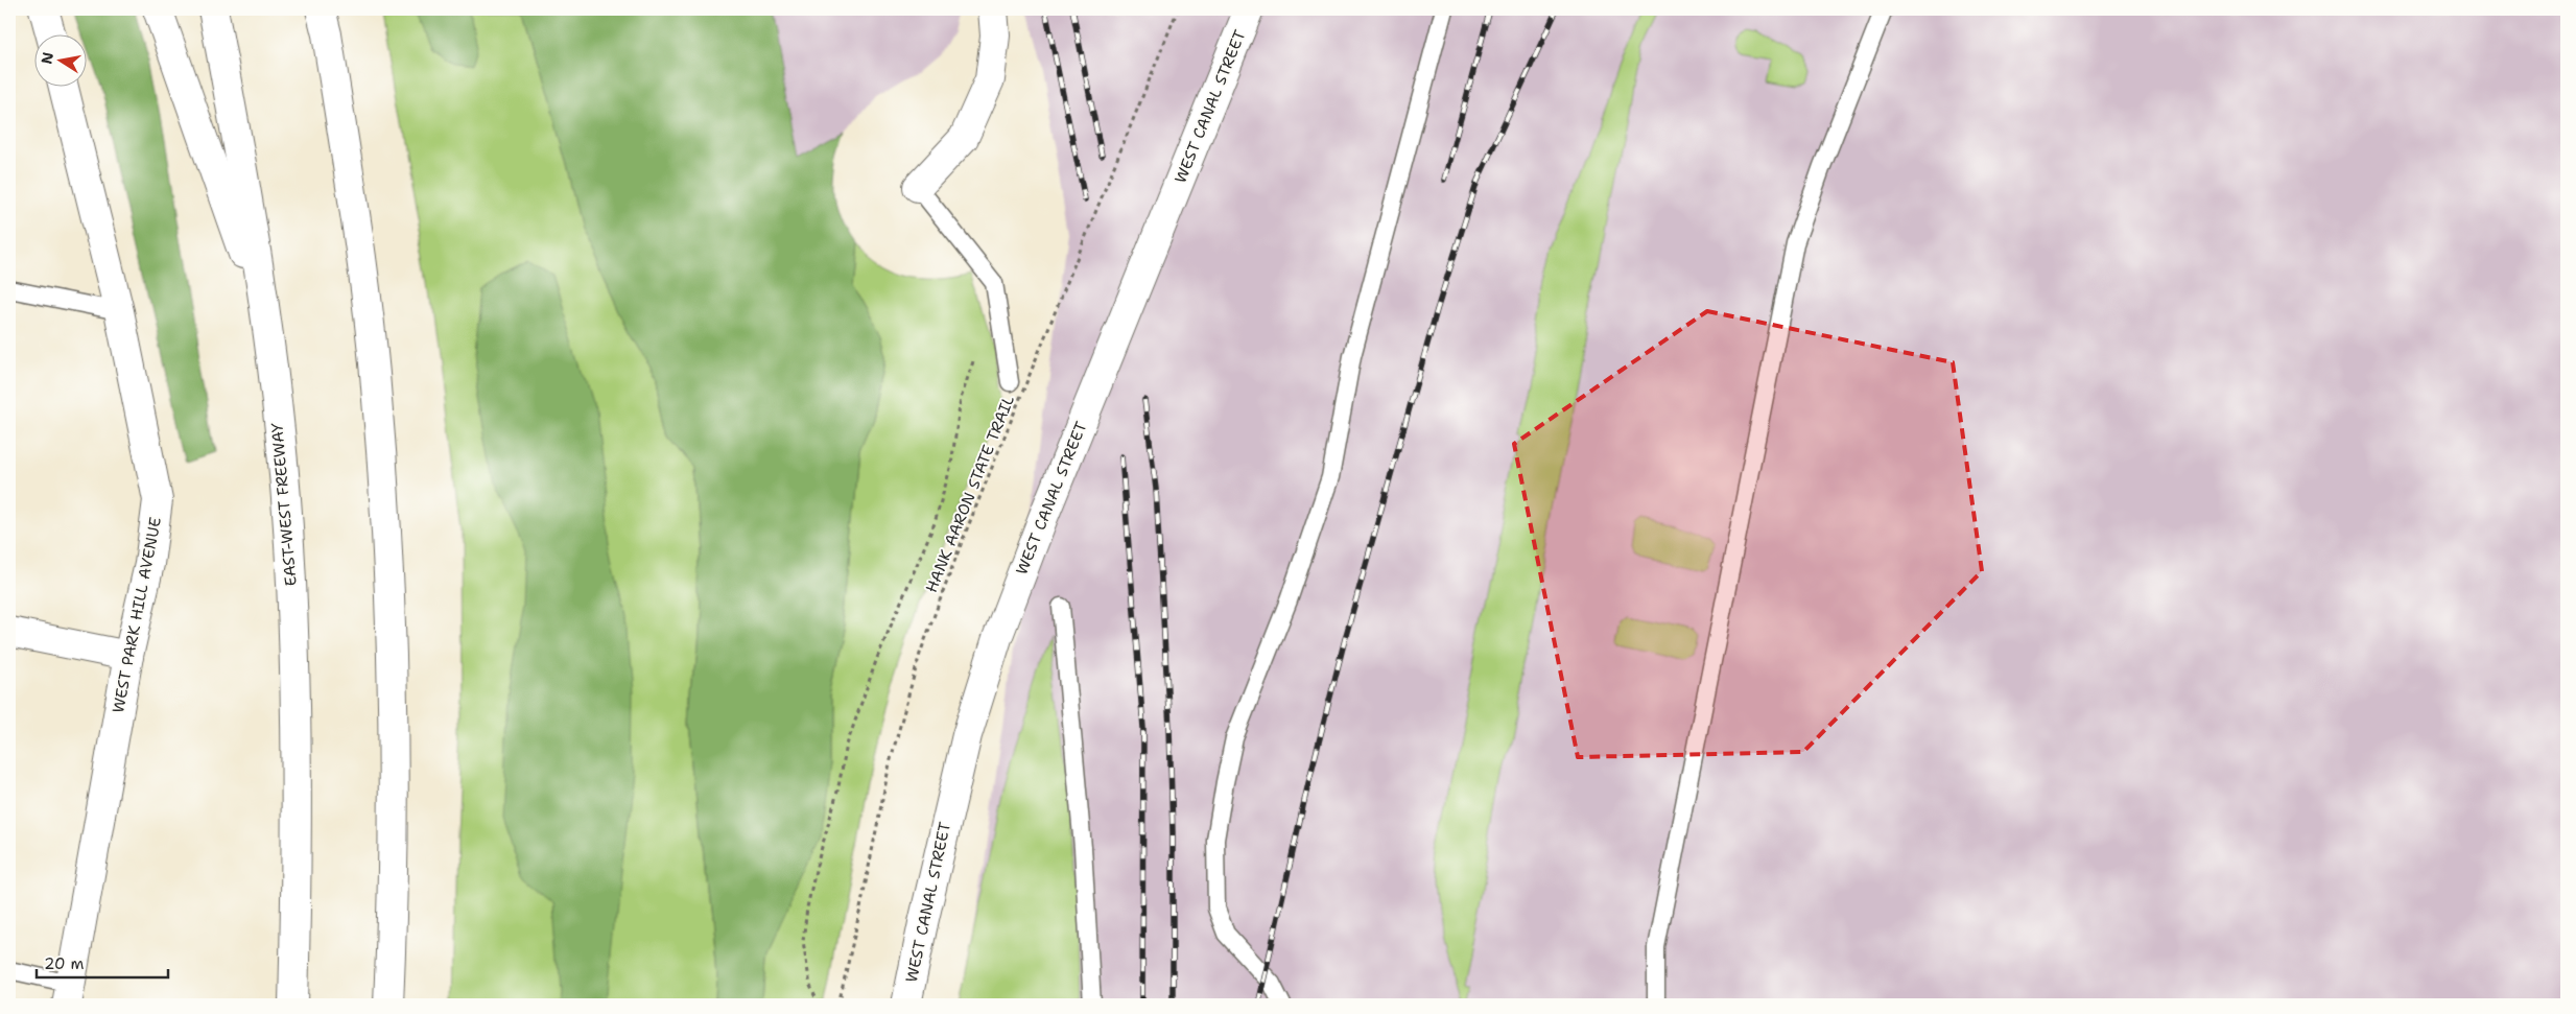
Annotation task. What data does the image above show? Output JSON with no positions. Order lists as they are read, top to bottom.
{
  "streets": {
    "main road": ["WEST CANAL STREET", "EAST-WEST FREEWAY", "WEST PARK HILL AVENUE"],
    "path": ["HANK AARON STATE TRAIL"]
  },
  "scale_bar": "20 m",
  "north": "left"
}
